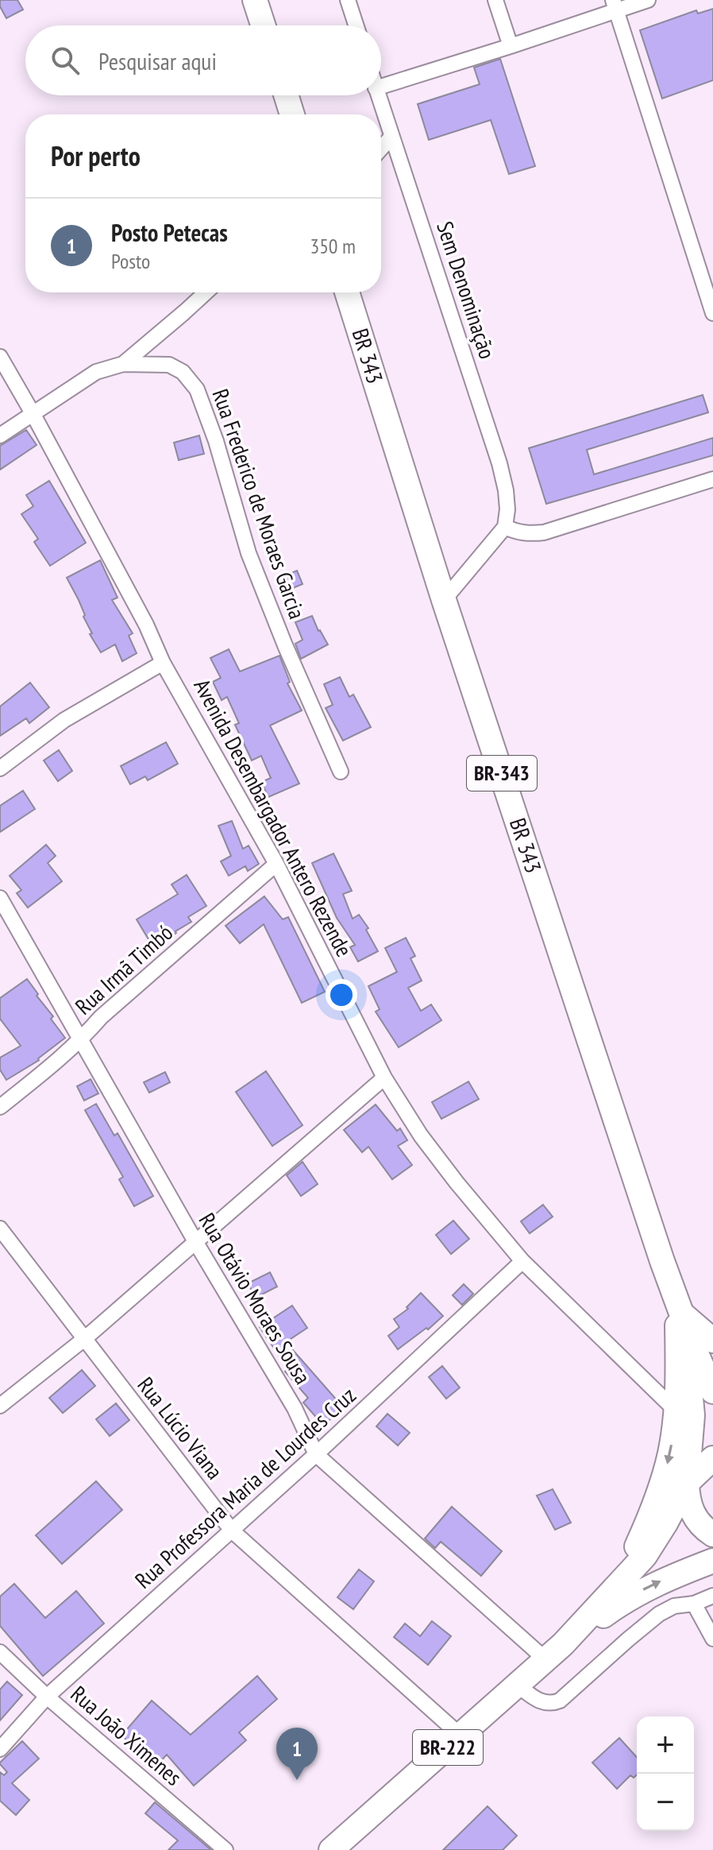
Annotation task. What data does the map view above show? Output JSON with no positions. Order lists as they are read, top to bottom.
{
  "streets": {
    "main road": ["BR 343", "BR-343", "BR-222"],
    "street": [
      "Sem Denominação",
      "Rua Frederico de Moraes Garcia",
      "Avenida Desembargador Antero Rezende",
      "Rua Irmã Timbó",
      "Rua Otávio Moraes Sousa",
      "Rua Lúcio Viana",
      "Rua Professora Maria de Lourdes Cruz",
      "Rua João Ximenes"
    ]
  },
  "crossings": [
    ["BR 343", "BR-343"],
    ["Rua Frederico de Moraes Garcia", "Avenida Desembargador Antero Rezende"],
    ["BR-343", "BR-222"],
    ["Avenida Desembargador Antero Rezende", "Rua Irmã Timbó"],
    ["Avenida Desembargador Antero Rezende", "Rua Professora Maria de Lourdes Cruz"],
    ["Rua Irmã Timbó", "Rua Otávio Moraes Sousa"],
    ["Rua Otávio Moraes Sousa", "Rua Professora Maria de Lourdes Cruz"],
    ["Rua Otávio Moraes Sousa", "BR-222"],
    ["Rua Lúcio Viana", "Rua Professora Maria de Lourdes Cruz"],
    ["Rua Lúcio Viana", "BR-222"],
    ["Rua Professora Maria de Lourdes Cruz", "Rua João Ximenes"]
  ],
  "page": {
    "search": "Pesquisar aqui",
    "heading": "Por perto",
    "list": [
      {
        "mark": "1",
        "name": "Posto Petecas",
        "note": "Posto",
        "value": "350 m"
      }
    ],
    "map_buttons": ["+", "−"],
    "pins": "1"
  }
}
